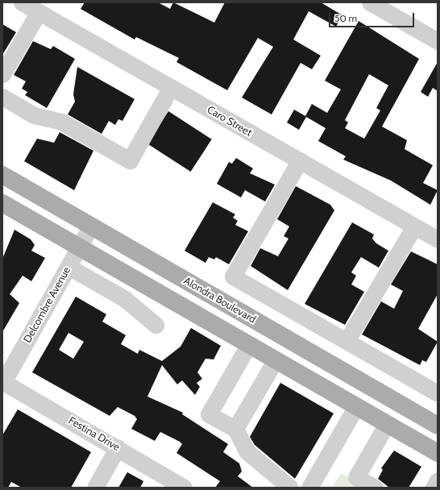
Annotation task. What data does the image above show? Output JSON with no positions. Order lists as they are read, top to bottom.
{
  "streets": {
    "main road": ["Alondra Boulevard"],
    "street": ["Caro Street", "Delcombre Avenue", "Festina Drive"]
  },
  "crossings": [
    ["Alondra Boulevard", "Delcombre Avenue"],
    ["Delcombre Avenue", "Festina Drive"]
  ],
  "scale_bar": "50 m"
}
